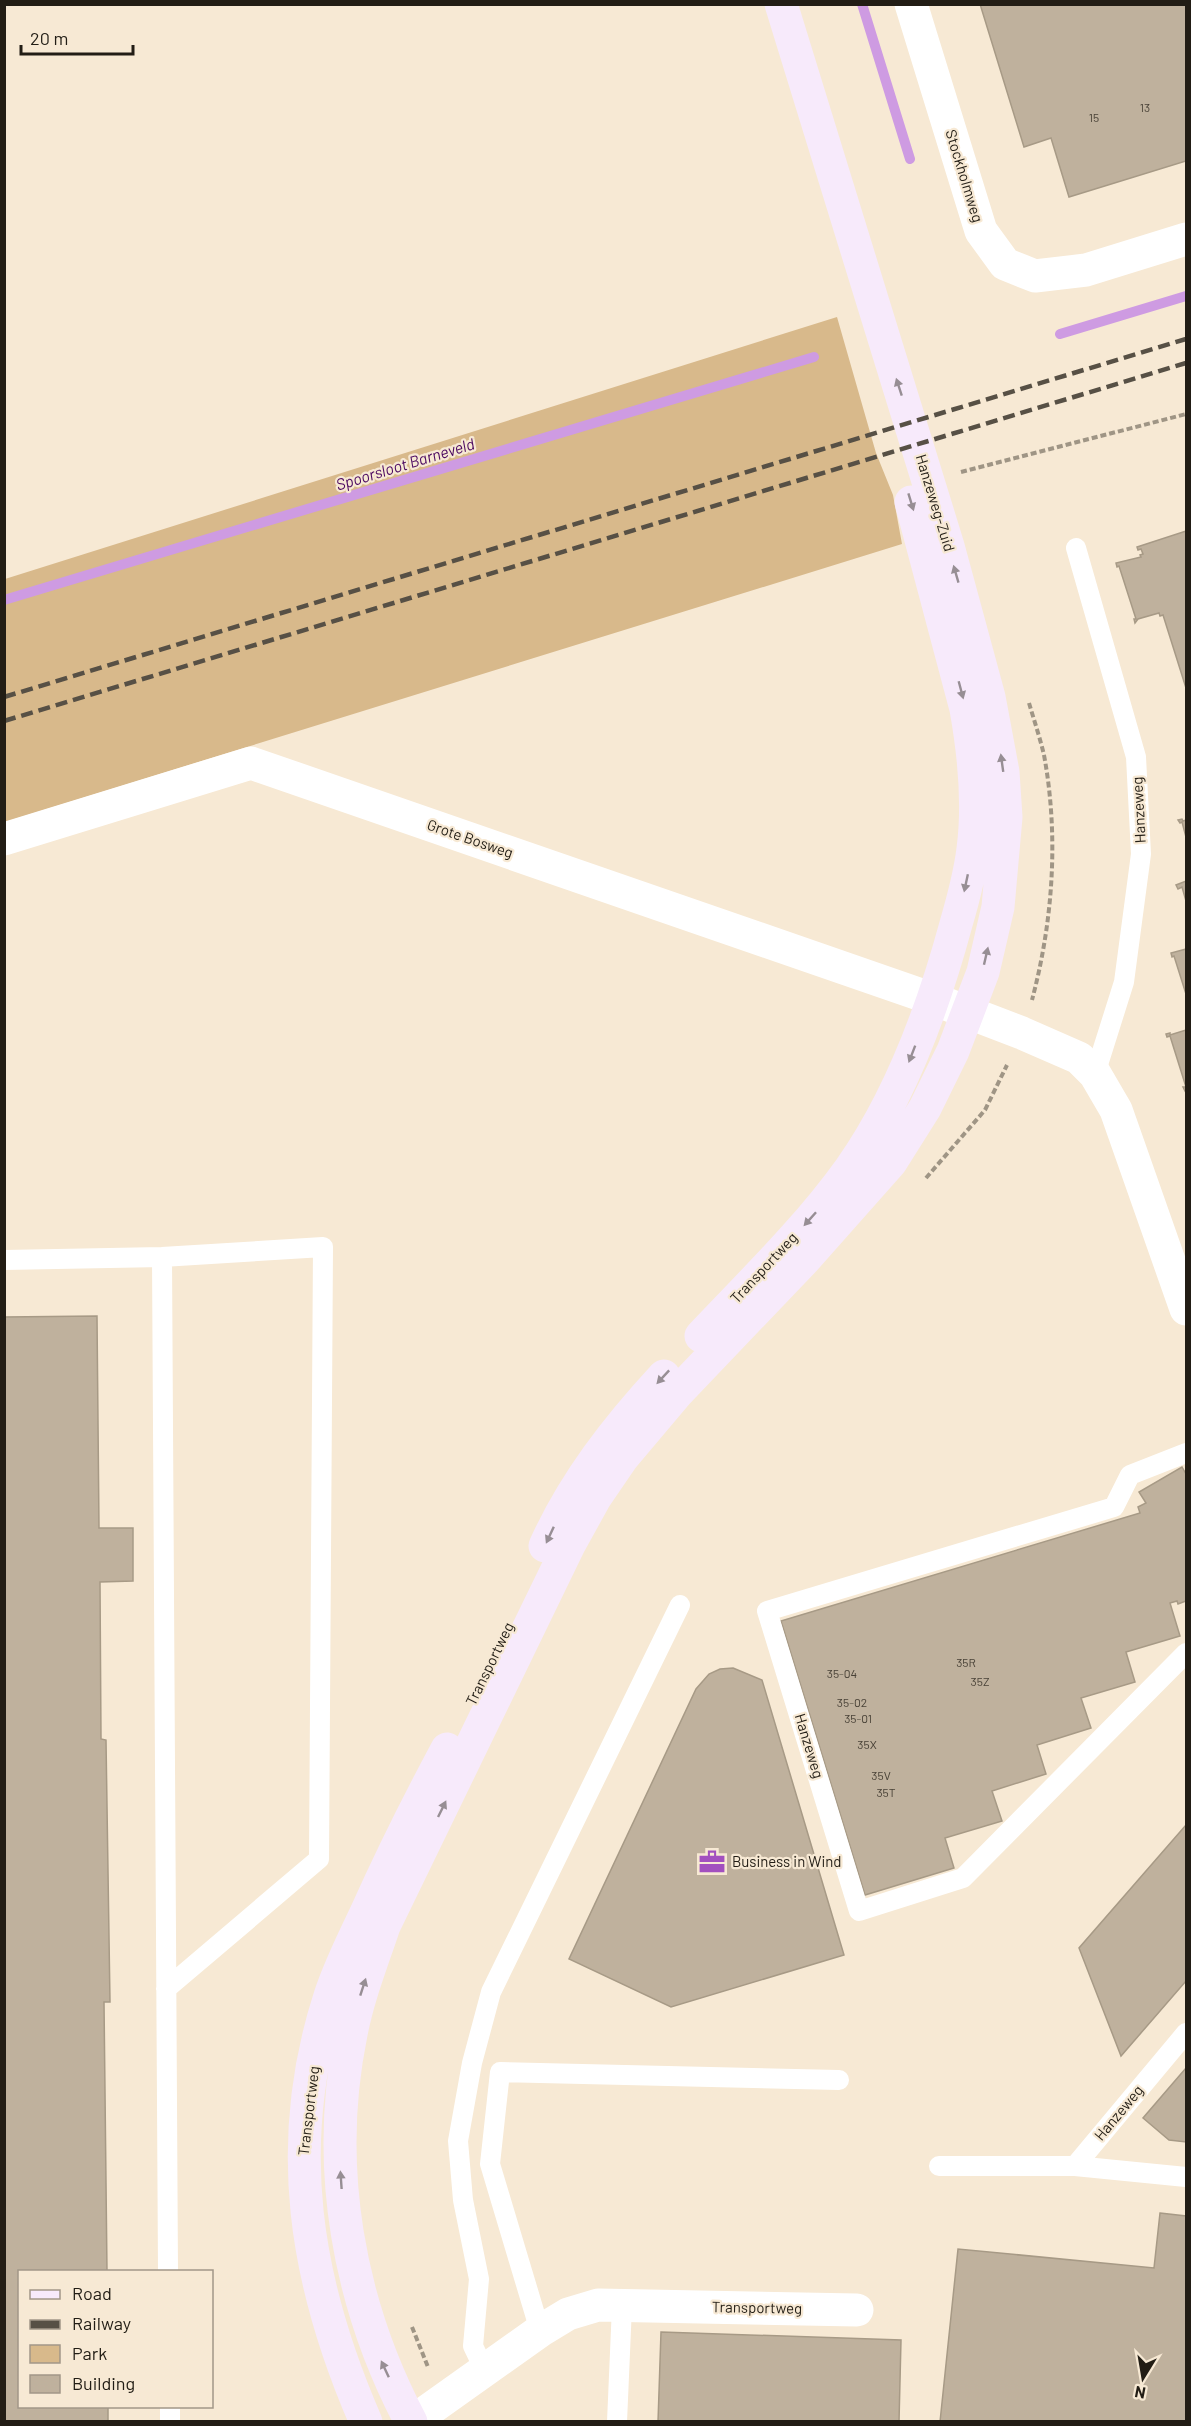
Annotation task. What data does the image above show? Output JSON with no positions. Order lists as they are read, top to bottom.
{
  "streets": {
    "street": [
      "Stockholmweg",
      "Hanzeweg-Zuid",
      "Grote Bosweg",
      "Transportweg"
    ],
    "lane": ["Hanzeweg"]
  },
  "crossings": [
    ["Hanzeweg-Zuid", "Grote Bosweg"],
    ["Hanzeweg-Zuid", "Transportweg"],
    ["Grote Bosweg", "Transportweg"]
  ],
  "water": ["Spoorsloot Barneveld"],
  "places": {
    "office": ["Business in Wind"]
  },
  "house_numbers": [
    "13",
    "15",
    "35R",
    "35-04",
    "35Z",
    "35-02",
    "35-01",
    "35X",
    "35V",
    "35T"
  ],
  "legend": [
    "Road",
    "Railway",
    "Park",
    "Building"
  ],
  "scale_bar": "20 m",
  "north": "bottom"
}
